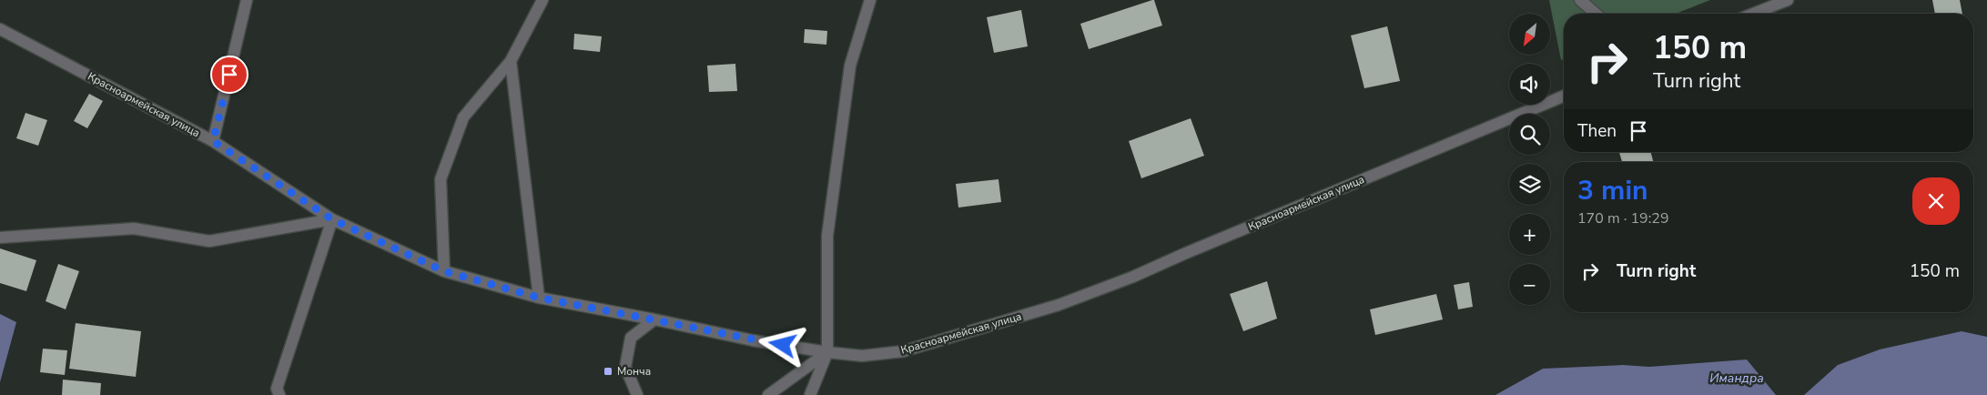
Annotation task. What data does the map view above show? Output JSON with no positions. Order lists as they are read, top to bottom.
{
  "streets": {
    "street": ["Красноармейская улица"]
  },
  "water": ["Имандра"],
  "places": {
    "transit": ["Монча"]
  },
  "north": "bottom left",
  "page": {
    "map_buttons": ["+", "−"],
    "turn": ["150 m", "Turn right"],
    "then": "Then",
    "heading": ["3 min", "170 m · 19:29"],
    "list": [
      {
        "name": "Turn right",
        "value": "150 m"
      }
    ]
  }
}
